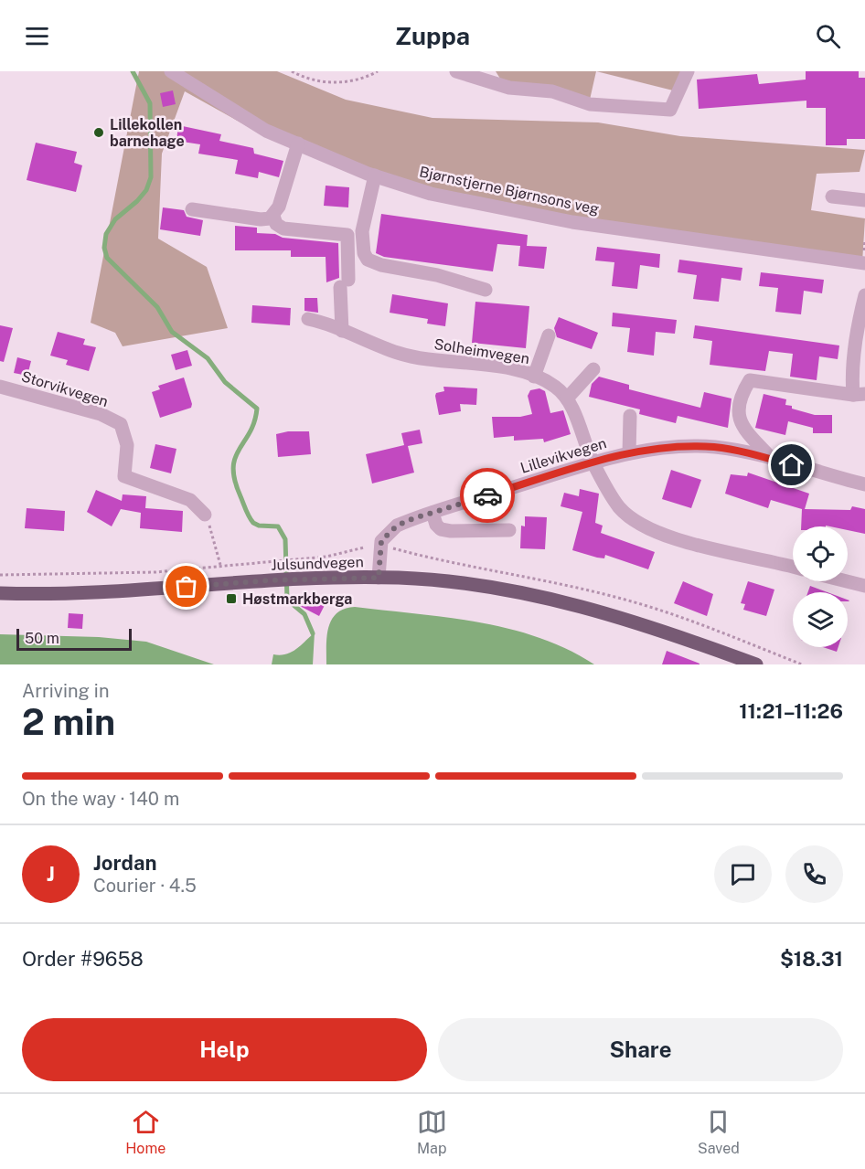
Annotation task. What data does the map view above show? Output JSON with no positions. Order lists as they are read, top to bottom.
{
  "streets": {
    "main road": ["Julsundvegen"],
    "street": [
      "Bjørnstjerne Bjørnsons veg",
      "Solheimvegen",
      "Storvikvegen",
      "Lillevikvegen"
    ]
  },
  "crossings": [
    ["Lillevikvegen", "Julsundvegen"]
  ],
  "places": {
    "other": ["Lillekollen barnehage"],
    "transit": ["Høstmarkberga"]
  },
  "scale_bar": "50 m",
  "page": {
    "header": "Zuppa",
    "scale": "50 m",
    "heading": ["2 min", "Arriving in", "11:21–11:26"],
    "panel": [
      "Jordan",
      "Courier · 4.5",
      "Order #9658",
      "$18.31"
    ],
    "bar": "On the way · 140 m",
    "round": "J",
    "buttons": ["Help", "Share"],
    "tabs": ["Home", "Map", "Saved"]
  }
}
